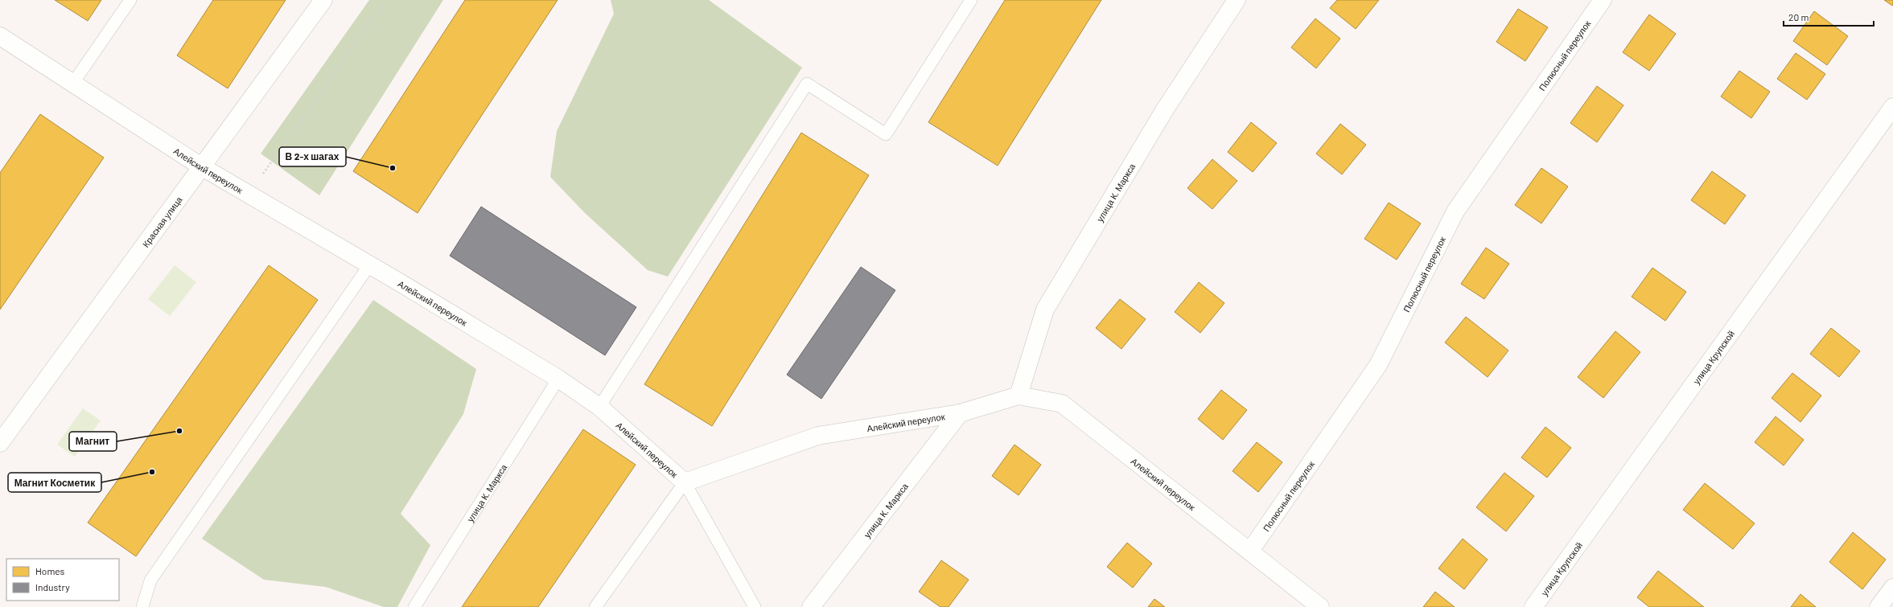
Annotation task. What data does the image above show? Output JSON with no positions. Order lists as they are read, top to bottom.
{
  "streets": {
    "street": [
      "Полюсный переулок",
      "Алейский переулок",
      "улица К. Маркса",
      "Красная улица",
      "улица Крупской"
    ]
  },
  "crossings": [
    ["Полюсный переулок", "Алейский переулок"],
    ["Алейский переулок", "улица К. Маркса"],
    ["Алейский переулок", "Красная улица"]
  ],
  "places": ["В 2-х шагах", "Магнит", "Магнит Косметик"],
  "legend": ["Homes", "Industry"],
  "scale_bar": "20 m"
}
